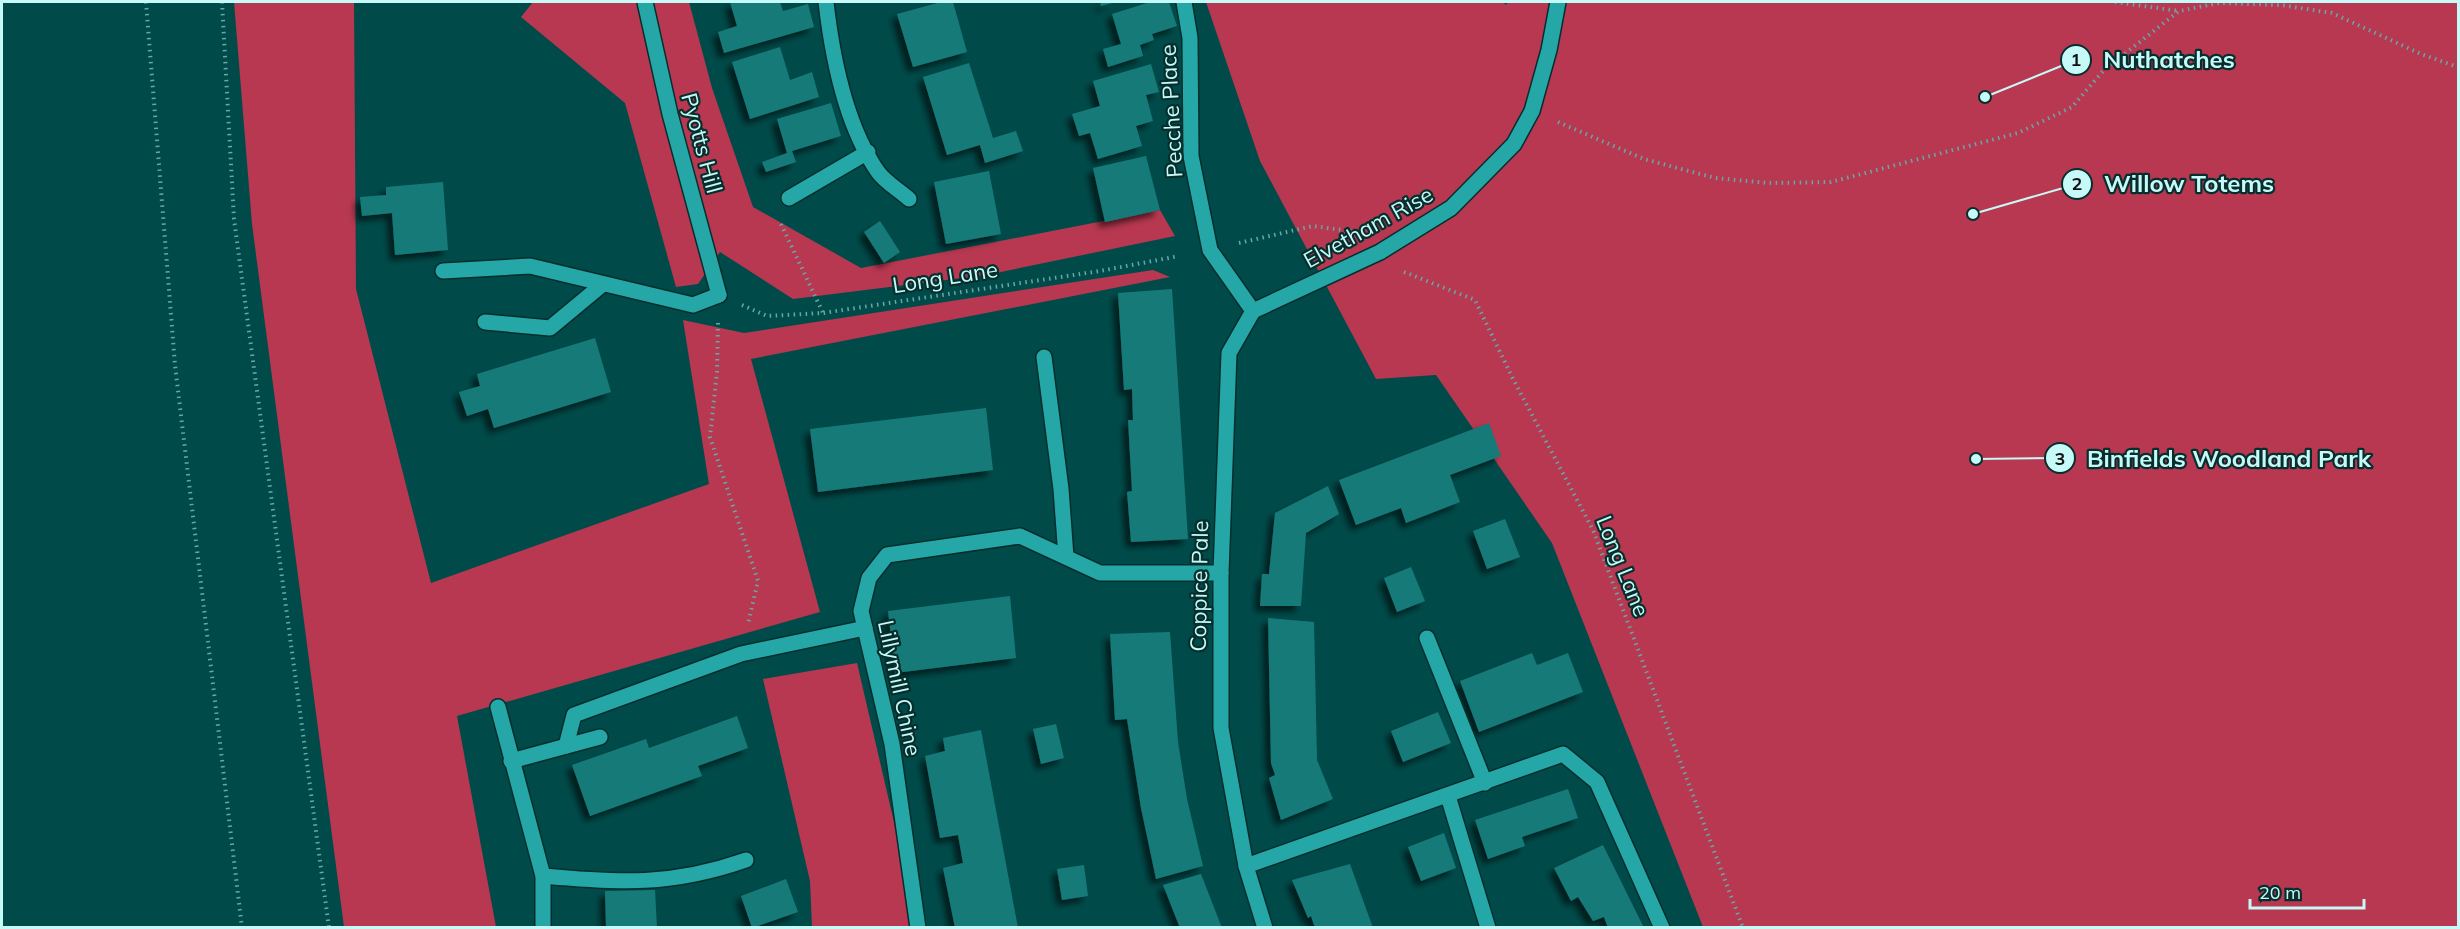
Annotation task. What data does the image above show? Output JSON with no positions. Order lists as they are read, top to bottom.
{
  "streets": {
    "street": [
      "Pecche Place",
      "Pyotts Hill",
      "Elvetham Rise",
      "Coppice Pale",
      "Lillymill Chine"
    ],
    "path": ["Long Lane"]
  },
  "crossings": [
    ["Pecche Place", "Elvetham Rise"],
    ["Pecche Place", "Coppice Pale"],
    ["Pyotts Hill", "Long Lane"],
    ["Elvetham Rise", "Coppice Pale"],
    ["Coppice Pale", "Lillymill Chine"]
  ],
  "places": ["Nuthatches", "Willow Totems", "Binfields Woodland Park"],
  "scale_bar": "20 m"
}
